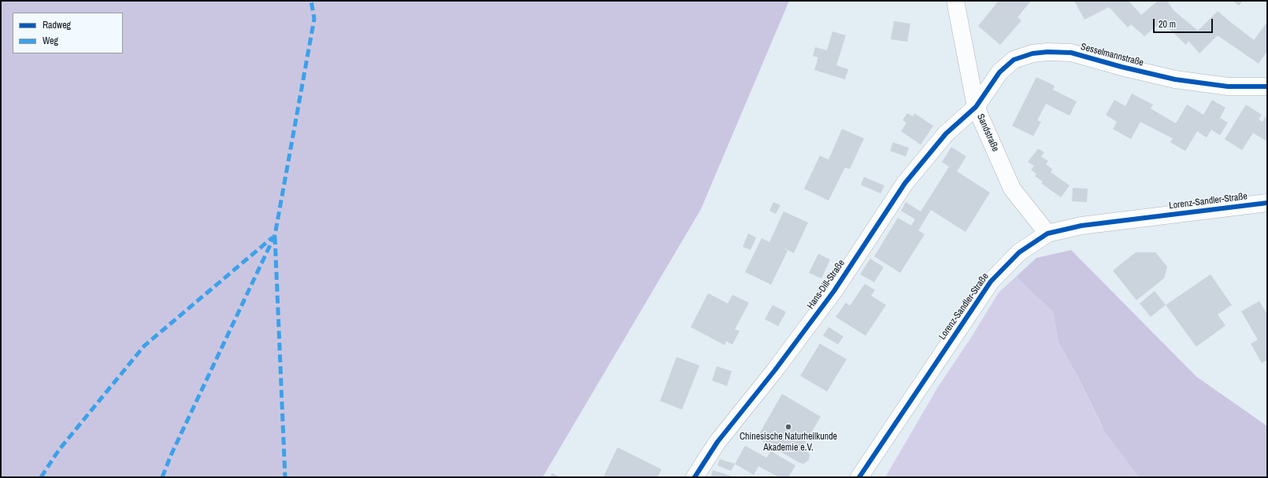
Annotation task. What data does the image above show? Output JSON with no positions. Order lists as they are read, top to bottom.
{
  "streets": {
    "street": [
      "Sesselmannstraße",
      "Sandstraße",
      "Lorenz-Sandler-Straße",
      "Hans-Dill-Straße"
    ]
  },
  "crossings": [
    ["Sesselmannstraße", "Sandstraße"],
    ["Sesselmannstraße", "Hans-Dill-Straße"],
    ["Sandstraße", "Lorenz-Sandler-Straße"],
    ["Sandstraße", "Hans-Dill-Straße"]
  ],
  "places": ["Chinesische Naturheilkunde Akademie e.V."],
  "legend": ["Radweg", "Weg"],
  "scale_bar": "20 m"
}
